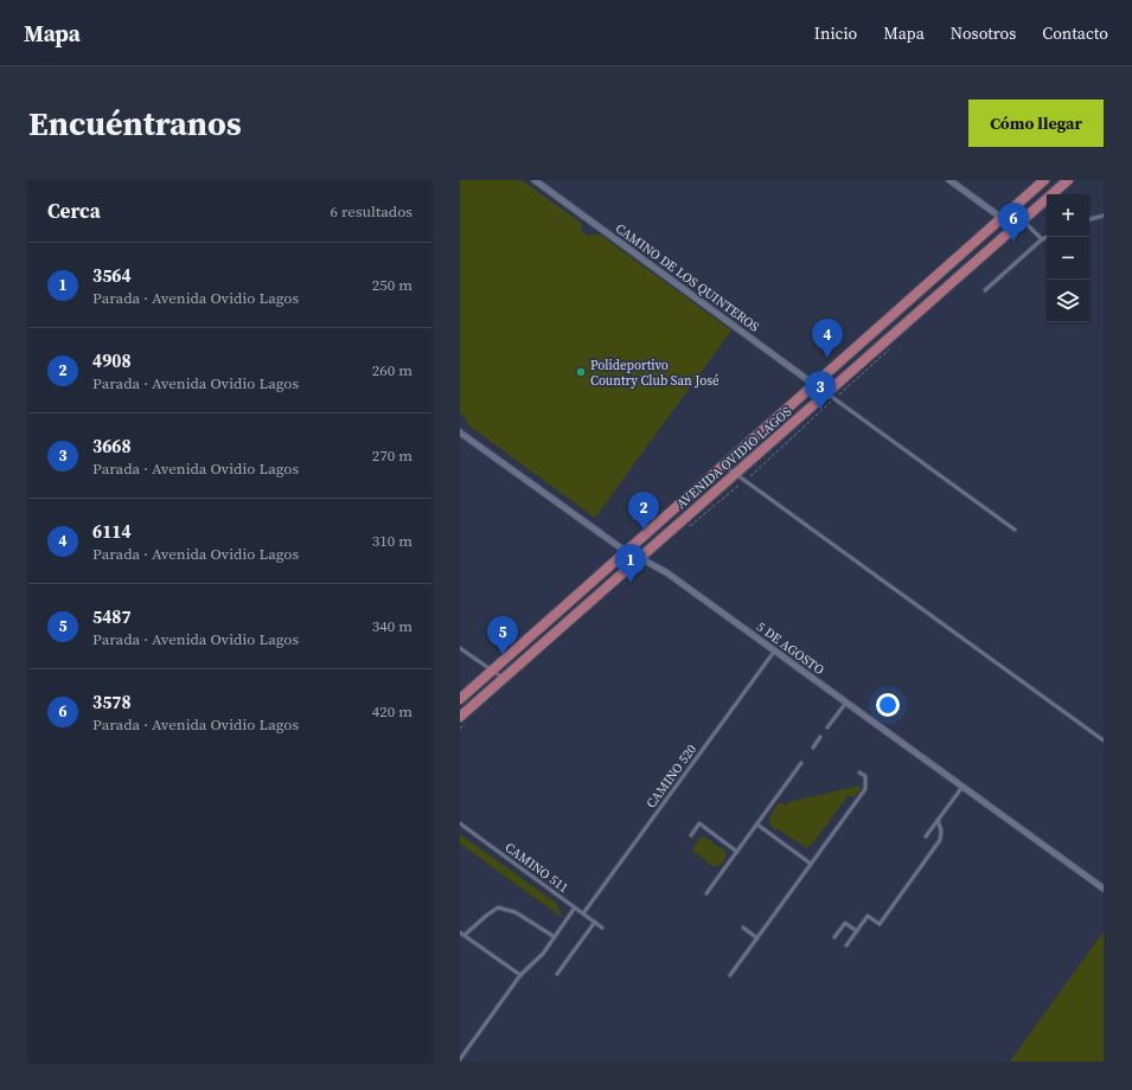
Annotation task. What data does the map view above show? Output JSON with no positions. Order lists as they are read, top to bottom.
{
  "streets": {
    "main road": ["AVENIDA OVIDIO LAGOS"],
    "street": ["CAMINO DE LOS QUINTEROS", "5 DE AGOSTO"],
    "lane": ["CAMINO 520", "CAMINO 511"]
  },
  "crossings": [
    ["CAMINO DE LOS QUINTEROS", "AVENIDA OVIDIO LAGOS"],
    ["AVENIDA OVIDIO LAGOS", "5 DE AGOSTO"],
    ["5 DE AGOSTO", "CAMINO 520"],
    ["CAMINO 520", "CAMINO 511"]
  ],
  "places": ["Polideportivo Country Club San José"],
  "page": {
    "header": "Mapa",
    "nav": [
      "Inicio",
      "Mapa",
      "Nosotros",
      "Contacto"
    ],
    "buttons": "Cómo llegar",
    "title": "Encuéntranos",
    "heading": ["Cerca", "6 resultados"],
    "map_buttons": ["+", "−"],
    "pins": [
      "6",
      "4",
      "3",
      "2",
      "1",
      "5"
    ],
    "list": [
      {
        "mark": "1",
        "name": "3564",
        "note": "Parada · Avenida Ovidio Lagos",
        "value": "250 m"
      },
      {
        "mark": "2",
        "name": "4908",
        "note": "Parada · Avenida Ovidio Lagos",
        "value": "260 m"
      },
      {
        "mark": "3",
        "name": "3668",
        "note": "Parada · Avenida Ovidio Lagos",
        "value": "270 m"
      },
      {
        "mark": "4",
        "name": "6114",
        "note": "Parada · Avenida Ovidio Lagos",
        "value": "310 m"
      },
      {
        "mark": "5",
        "name": "5487",
        "note": "Parada · Avenida Ovidio Lagos",
        "value": "340 m"
      },
      {
        "mark": "6",
        "name": "3578",
        "note": "Parada · Avenida Ovidio Lagos",
        "value": "420 m"
      }
    ]
  }
}
